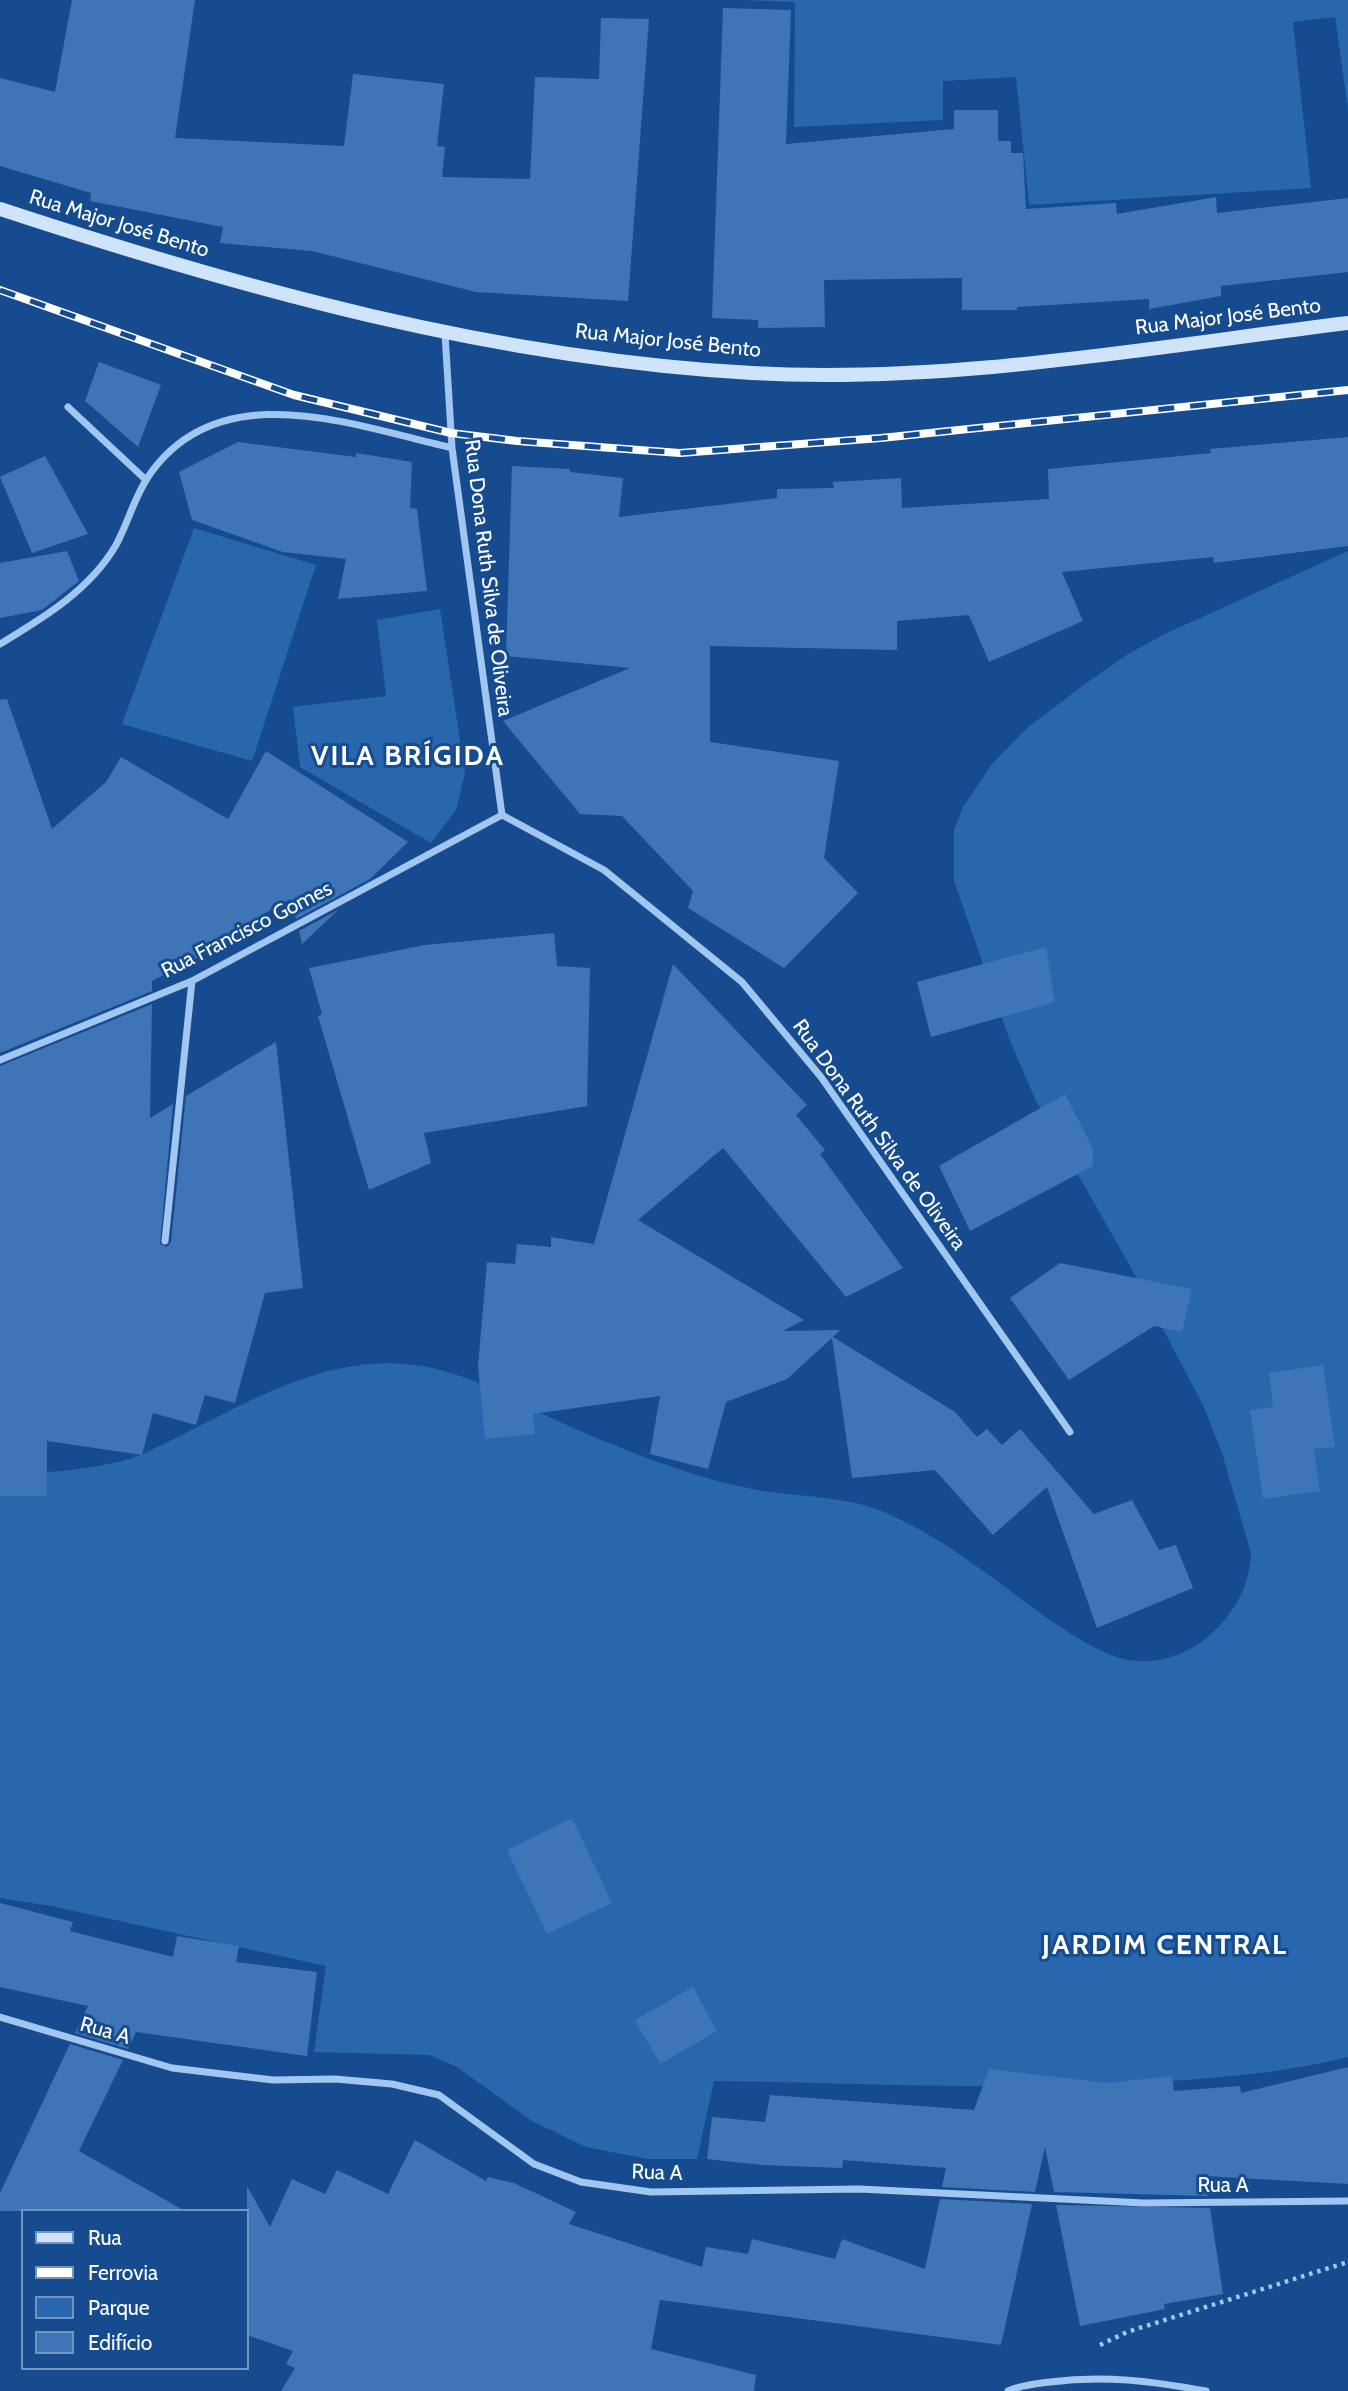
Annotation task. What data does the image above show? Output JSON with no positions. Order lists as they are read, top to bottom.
{
  "streets": {
    "street": [
      "Rua Major José Bento",
      "Rua Dona Ruth Silva de Oliveira",
      "Rua Francisco Gomes",
      "Rua A"
    ]
  },
  "crossings": [
    ["Rua Major José Bento", "Rua Dona Ruth Silva de Oliveira"],
    ["Rua Dona Ruth Silva de Oliveira", "Rua Francisco Gomes"]
  ],
  "districts": ["VILA BRÍGIDA", "JARDIM CENTRAL"],
  "legend": [
    "Rua",
    "Ferrovia",
    "Parque",
    "Edifício"
  ]
}
